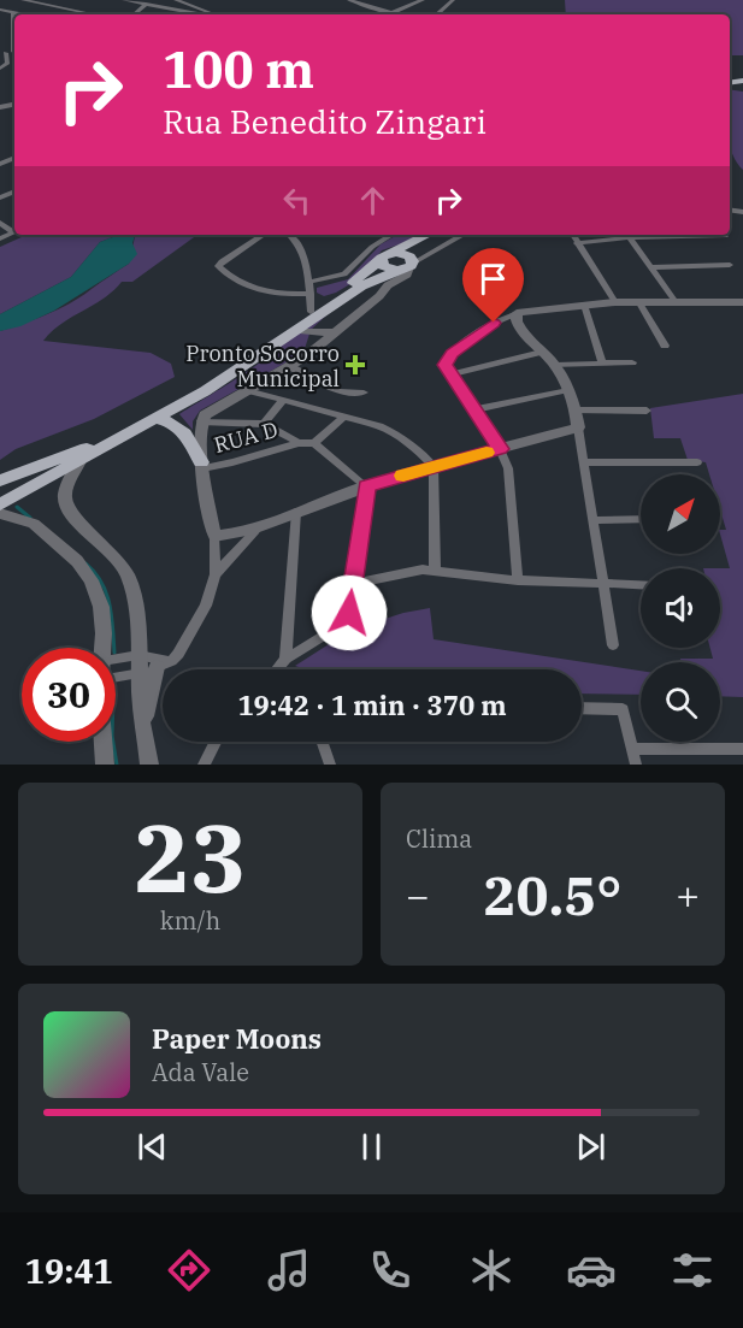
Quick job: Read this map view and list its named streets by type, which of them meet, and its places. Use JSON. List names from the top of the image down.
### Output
{
  "streets": {
    "street": ["RUA D"]
  },
  "places": {
    "health": ["Pronto Socorro Municipal"]
  },
  "north": "top right",
  "page": {
    "turn": ["100 m", "Rua Benedito Zingari"],
    "limit": "30",
    "trip": "19:42 · 1 min · 370 m",
    "tile": [
      ["23", "km/h"],
      "Clima"
    ],
    "heat": ["−", "20.5°", "+"],
    "song": ["Paper Moons", "Ada Vale"],
    "tabs": "19:41"
  }
}
